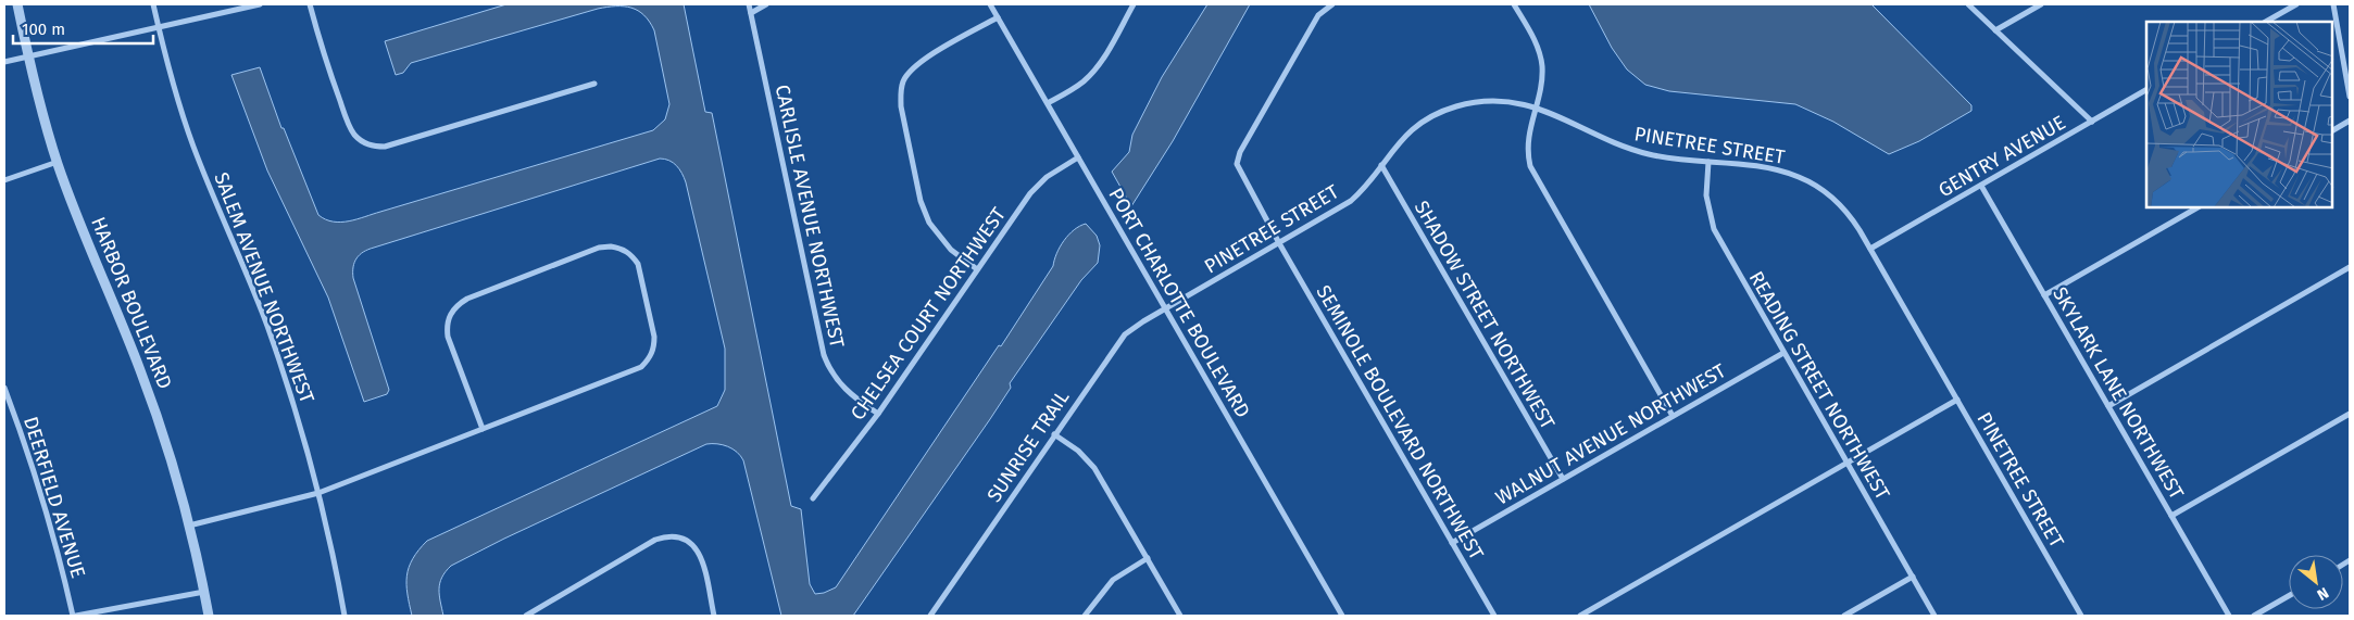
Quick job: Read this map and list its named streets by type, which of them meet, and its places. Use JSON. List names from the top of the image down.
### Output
{
  "streets": {
    "street": [
      "PINETREE STREET",
      "GENTRY AVENUE",
      "CARLISLE AVENUE NORTHWEST",
      "SALEM AVENUE NORTHWEST",
      "HARBOR BOULEVARD",
      "PORT CHARLOTTE BOULEVARD",
      "CHELSEA COURT NORTHWEST",
      "SHADOW STREET NORTHWEST",
      "READING STREET NORTHWEST",
      "SKYLARK LANE NORTHWEST",
      "SEMINOLE BOULEVARD NORTHWEST",
      "WALNUT AVENUE NORTHWEST",
      "SUNRISE TRAIL",
      "DEERFIELD AVENUE"
    ]
  },
  "crossings": [
    ["PINETREE STREET", "GENTRY AVENUE"],
    ["PINETREE STREET", "PORT CHARLOTTE BOULEVARD"],
    ["PINETREE STREET", "SHADOW STREET NORTHWEST"],
    ["PINETREE STREET", "READING STREET NORTHWEST"],
    ["PINETREE STREET", "SEMINOLE BOULEVARD NORTHWEST"],
    ["PINETREE STREET", "SUNRISE TRAIL"],
    ["GENTRY AVENUE", "SKYLARK LANE NORTHWEST"],
    ["CARLISLE AVENUE NORTHWEST", "CHELSEA COURT NORTHWEST"],
    ["PORT CHARLOTTE BOULEVARD", "CHELSEA COURT NORTHWEST"],
    ["PORT CHARLOTTE BOULEVARD", "SUNRISE TRAIL"],
    ["SHADOW STREET NORTHWEST", "WALNUT AVENUE NORTHWEST"],
    ["READING STREET NORTHWEST", "WALNUT AVENUE NORTHWEST"],
    ["SEMINOLE BOULEVARD NORTHWEST", "WALNUT AVENUE NORTHWEST"]
  ],
  "scale_bar": "100 m",
  "north": "bottom right"
}
